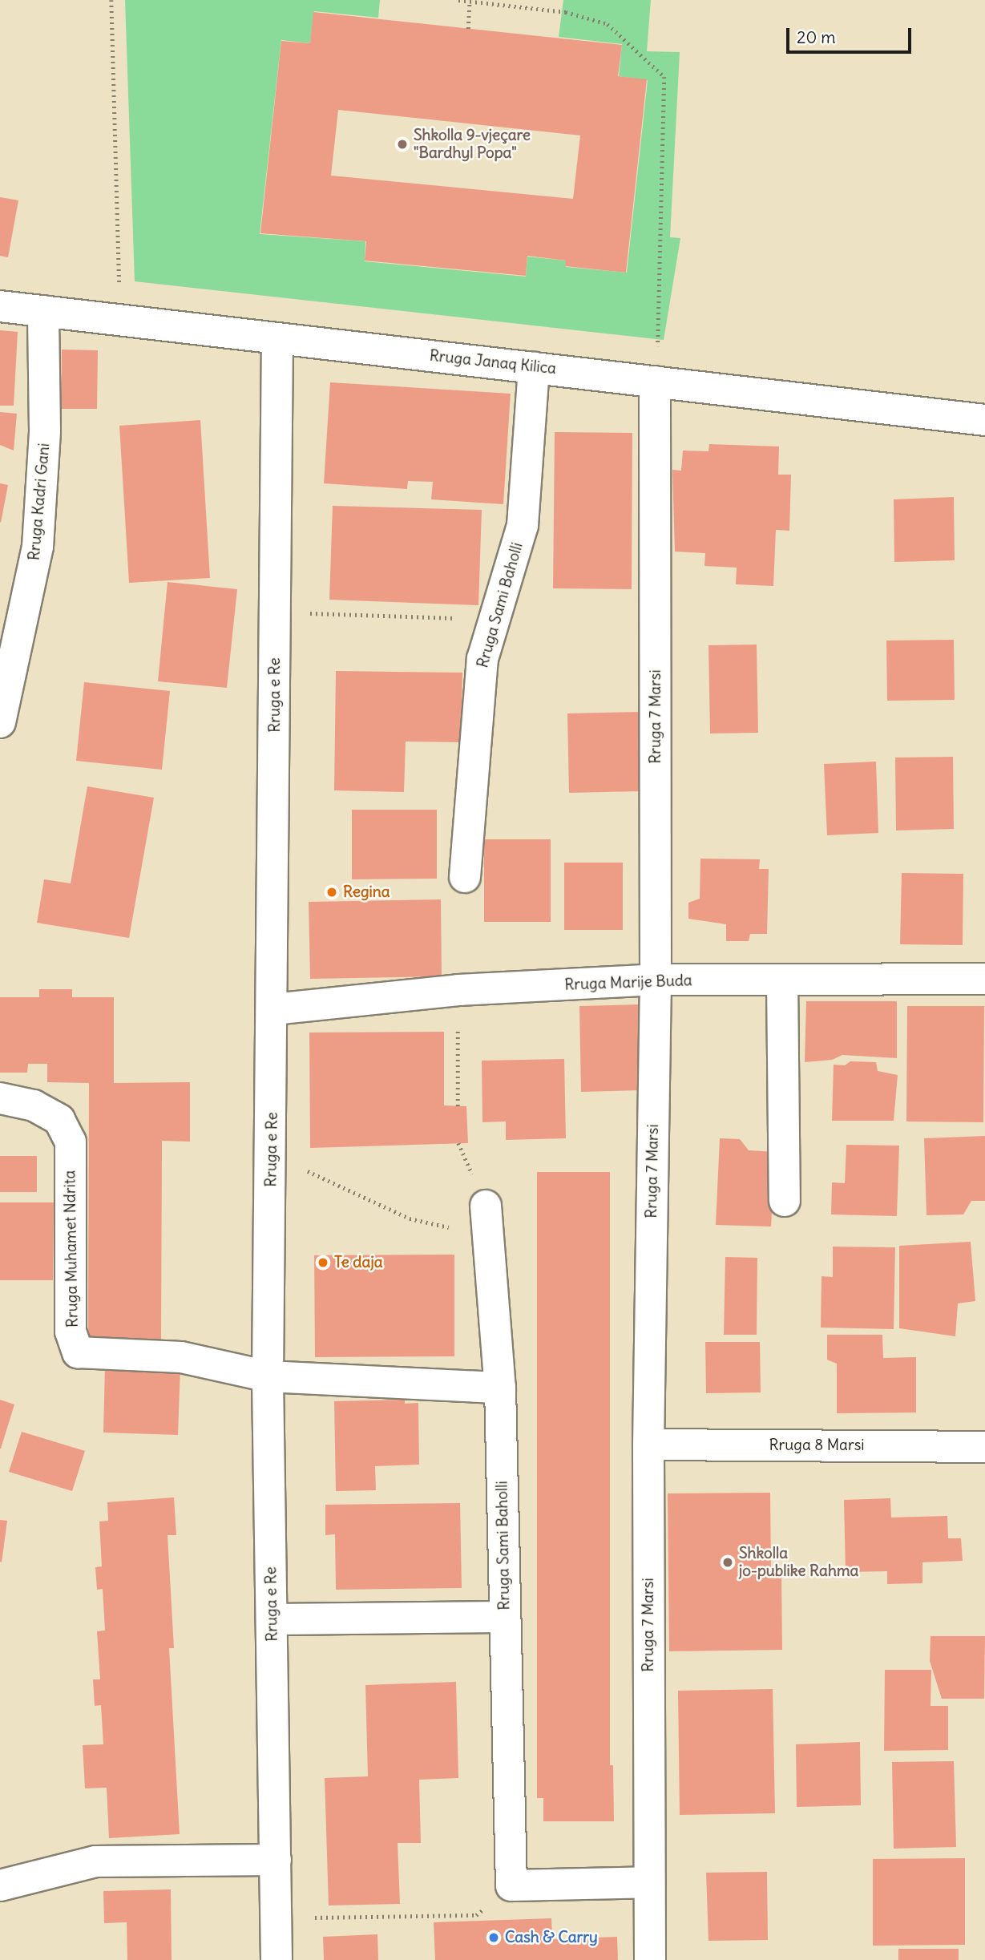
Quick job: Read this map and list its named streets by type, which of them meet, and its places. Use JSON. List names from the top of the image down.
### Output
{
  "streets": {
    "street": [
      "Rruga Janaq Kilica",
      "Rruga Kadri Gani",
      "Rruga Sami Baholli",
      "Rruga e Re",
      "Rruga 7 Marsi",
      "Rruga Marije Buda",
      "Rruga Muhamet Ndrita",
      "Rruga 8 Marsi"
    ]
  },
  "crossings": [
    ["Rruga Janaq Kilica", "Rruga Kadri Gani"],
    ["Rruga Janaq Kilica", "Rruga Sami Baholli"],
    ["Rruga Janaq Kilica", "Rruga e Re"],
    ["Rruga Janaq Kilica", "Rruga 7 Marsi"],
    ["Rruga e Re", "Rruga Marije Buda"],
    ["Rruga e Re", "Rruga Muhamet Ndrita"],
    ["Rruga 7 Marsi", "Rruga Marije Buda"],
    ["Rruga 7 Marsi", "Rruga 8 Marsi"]
  ],
  "places": [
    "Shkolla 9-vjeçare \"Bardhyl Popa\"",
    "Regina",
    "Te daja",
    "Shkolla jo-publike Rahma",
    "Cash & Carry"
  ],
  "scale_bar": "20 m"
}
